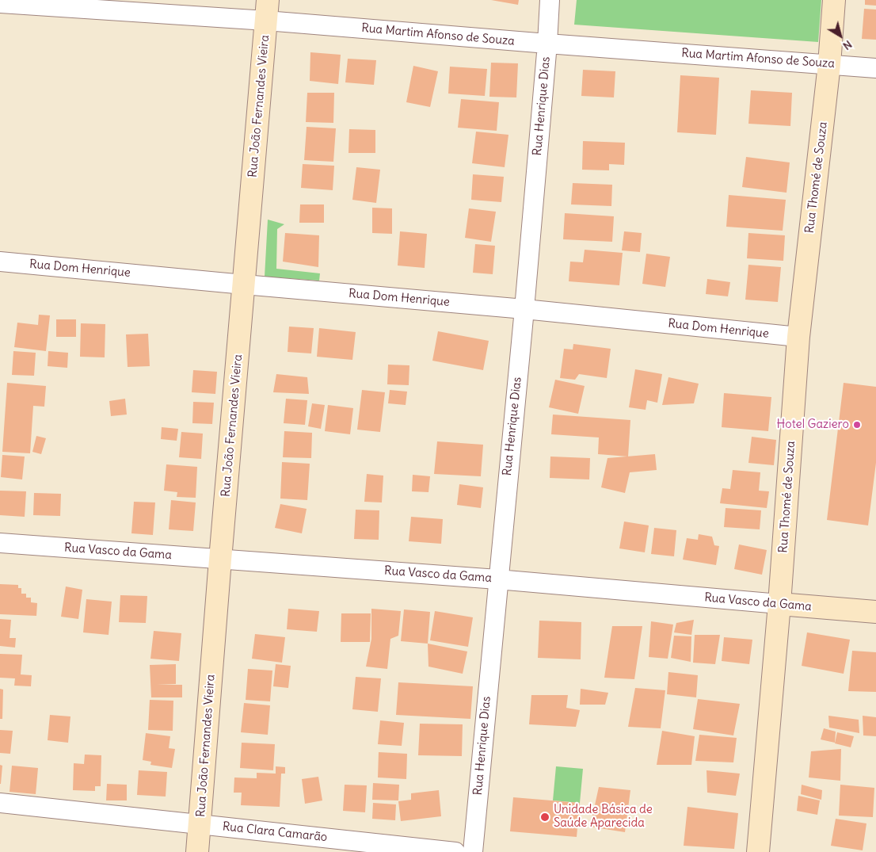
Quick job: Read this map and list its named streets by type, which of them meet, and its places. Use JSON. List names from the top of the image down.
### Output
{
  "streets": {
    "street": [
      "Rua Martim Afonso de Souza",
      "Rua João Fernandes Vieira",
      "Rua Henrique Dias",
      "Rua Thomé de Souza",
      "Rua Dom Henrique",
      "Rua Vasco da Gama",
      "Rua Clara Camarão"
    ]
  },
  "crossings": [
    ["Rua Martim Afonso de Souza", "Rua João Fernandes Vieira"],
    ["Rua Martim Afonso de Souza", "Rua Henrique Dias"],
    ["Rua Martim Afonso de Souza", "Rua Thomé de Souza"],
    ["Rua João Fernandes Vieira", "Rua Dom Henrique"],
    ["Rua João Fernandes Vieira", "Rua Vasco da Gama"],
    ["Rua João Fernandes Vieira", "Rua Clara Camarão"],
    ["Rua Henrique Dias", "Rua Dom Henrique"],
    ["Rua Henrique Dias", "Rua Vasco da Gama"],
    ["Rua Thomé de Souza", "Rua Dom Henrique"],
    ["Rua Thomé de Souza", "Rua Vasco da Gama"]
  ],
  "places": ["Hotel Gaziero", "Unidade Básica de Saúde Aparecida"],
  "north": "bottom right"
}
